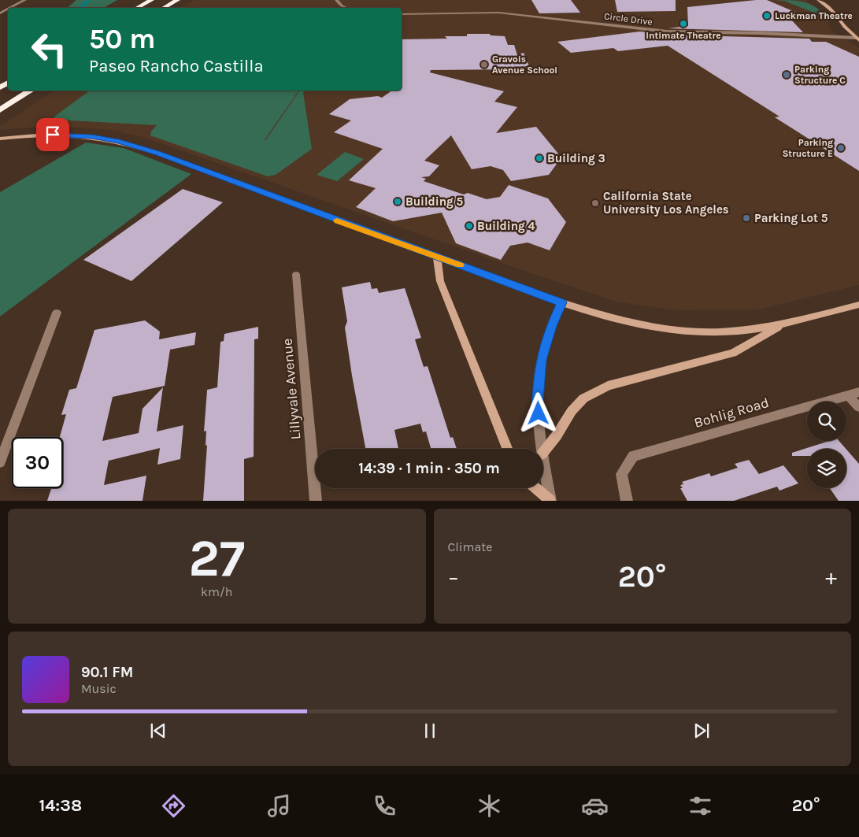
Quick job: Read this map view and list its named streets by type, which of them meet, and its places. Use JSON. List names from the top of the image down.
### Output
{
  "streets": {
    "street": ["Circle Drive", "Lillyvale Avenue", "Bohlig Road"]
  },
  "places": [
    "Luckman Theatre",
    "Intimate Theatre",
    "Gravois Avenue School",
    "Parking Structure C",
    "Parking Structure E",
    "Building 3",
    "Building 5",
    "California State University Los Angeles",
    "Parking Lot 5",
    "Building 4"
  ],
  "page": {
    "turn": ["50 m", "Paseo Rancho Castilla"],
    "limit": "30",
    "trip": "14:39 · 1 min · 350 m",
    "tile": [
      ["27", "km/h"],
      "Climate"
    ],
    "heat": ["−", "20°", "+"],
    "song": ["90.1 FM", "Music"],
    "tabs": ["14:38", "20°"]
  }
}
